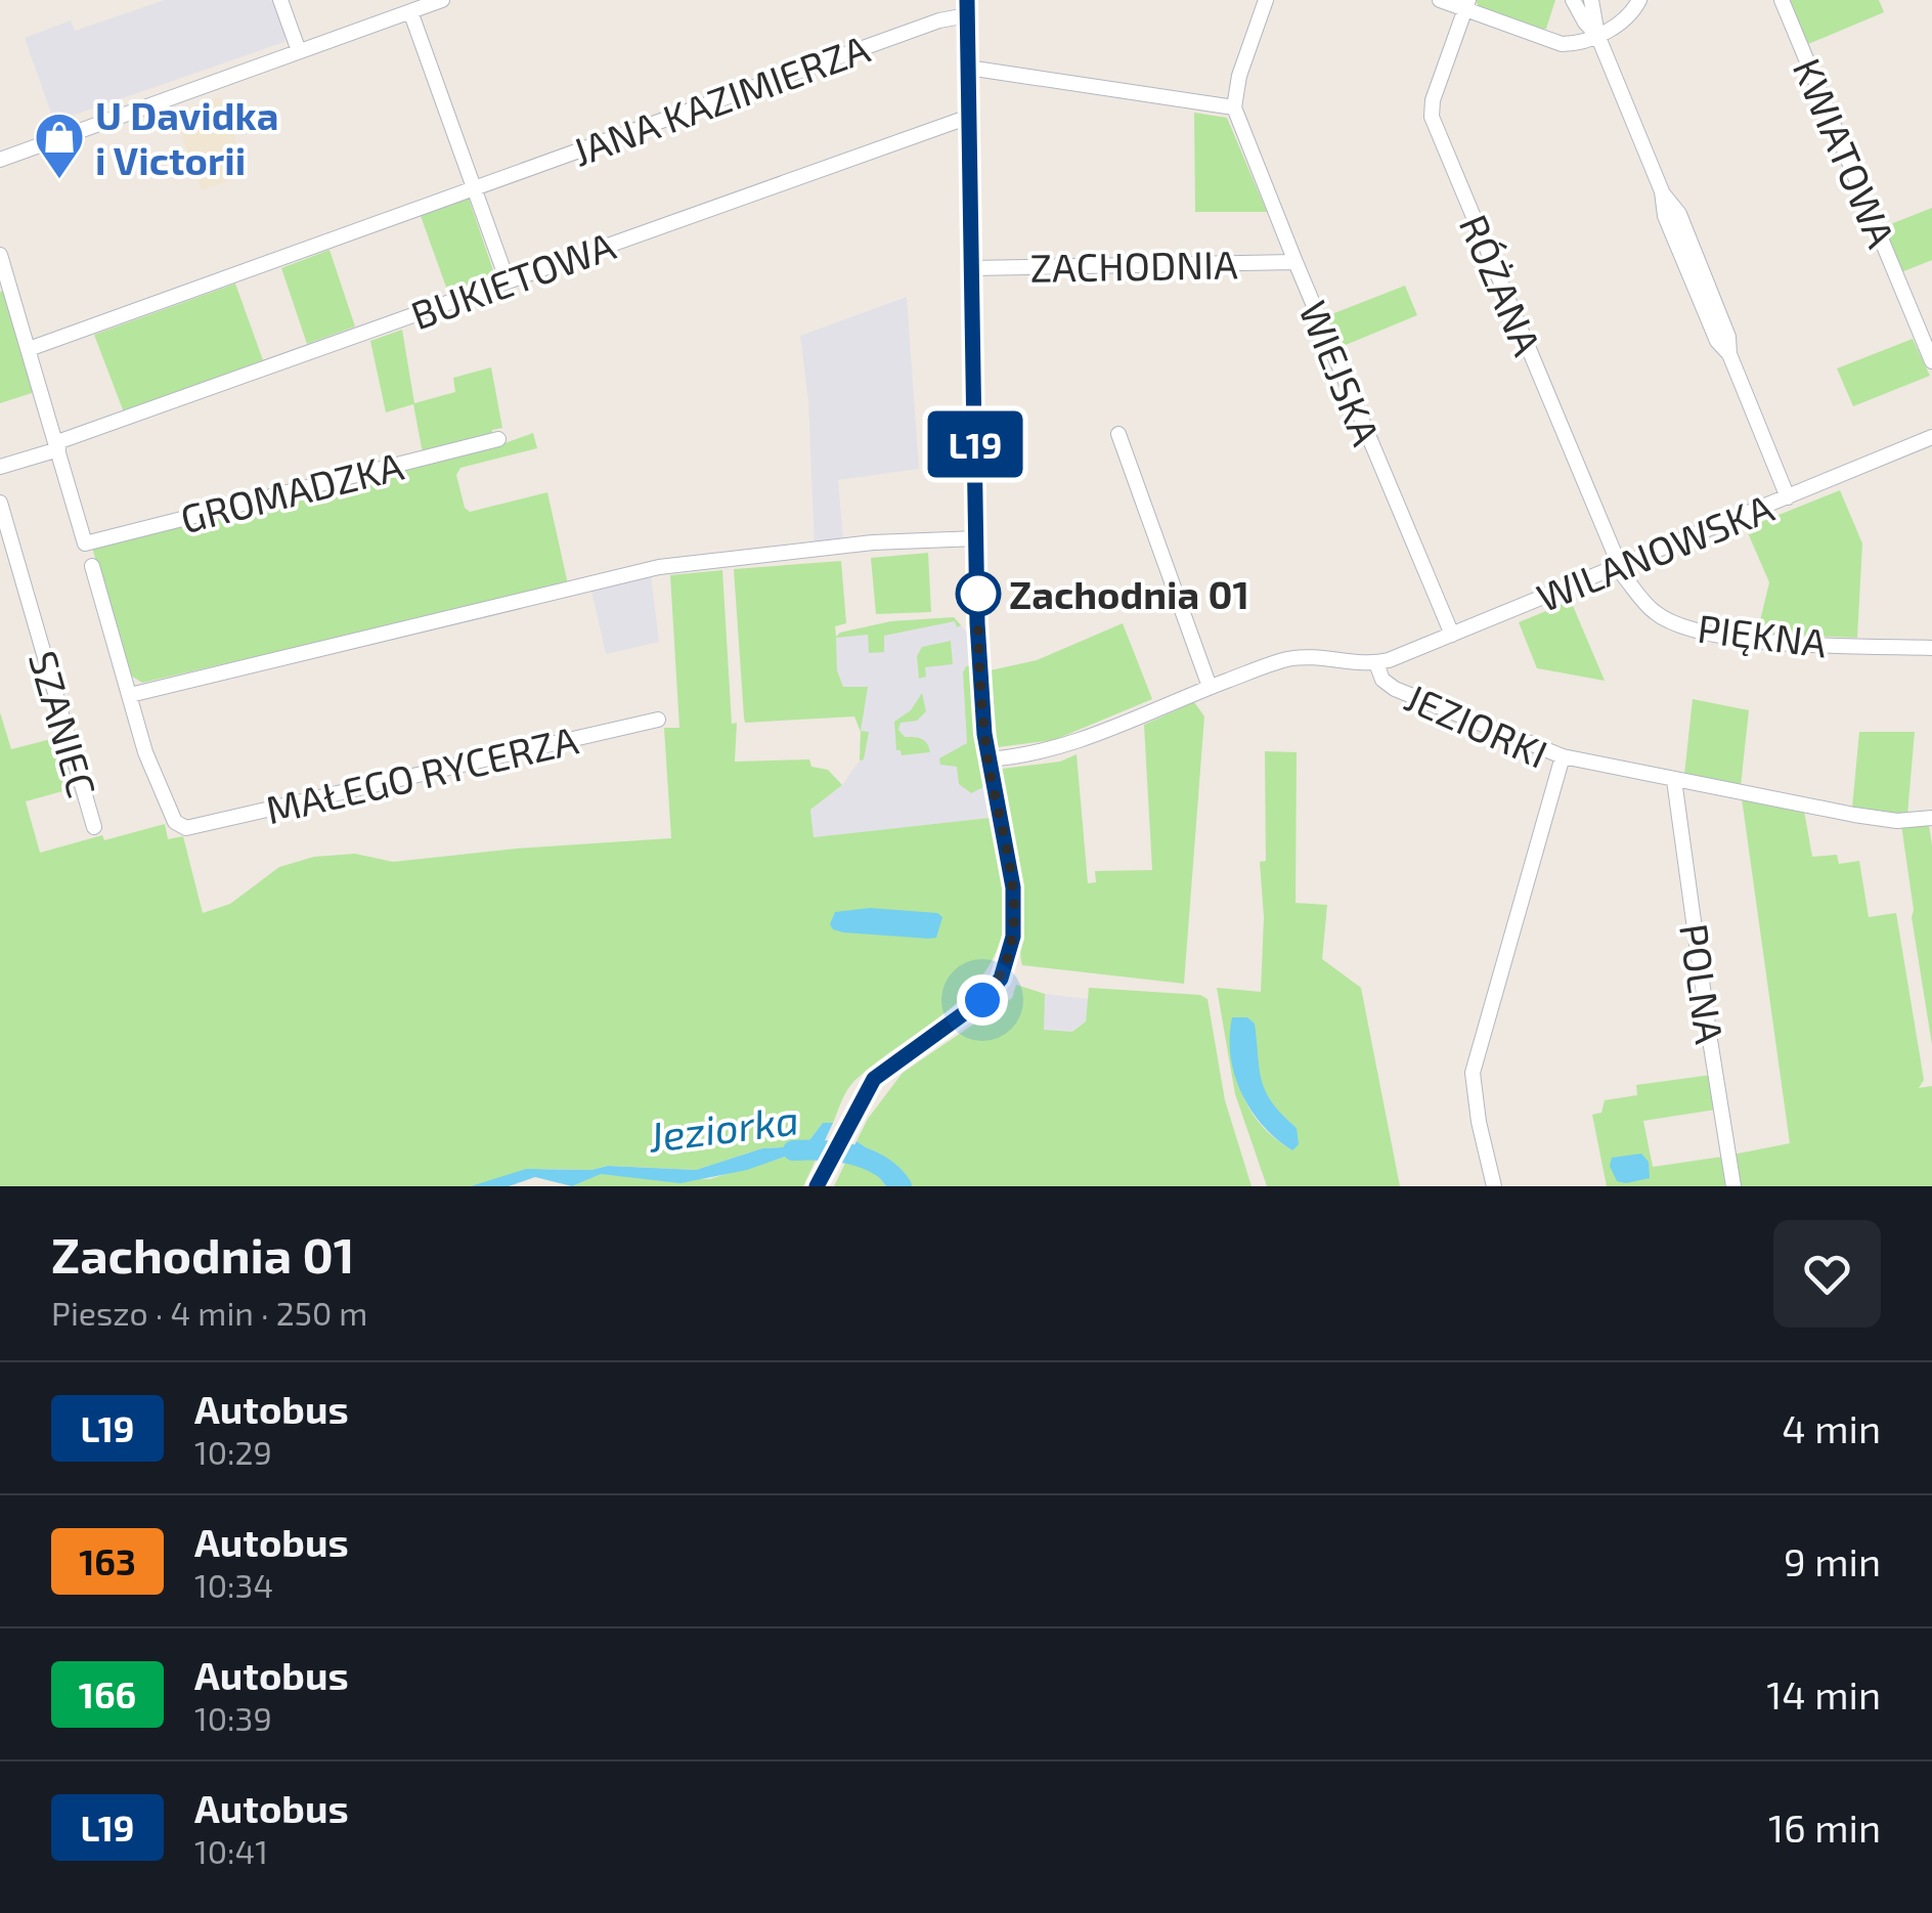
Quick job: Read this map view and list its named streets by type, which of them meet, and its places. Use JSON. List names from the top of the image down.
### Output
{
  "streets": {
    "street": [
      "JANA KAZIMIERZA",
      "KWIATOWA",
      "ZACHODNIA",
      "BUKIETOWA",
      "RÓŻANA",
      "WIEJSKA",
      "GROMADZKA",
      "WILANOWSKA",
      "PIĘKNA",
      "SZANIEC",
      "JEZIORKI",
      "MAŁEGO RYCERZA",
      "POLNA"
    ]
  },
  "crossings": [
    ["ZACHODNIA", "WIEJSKA"],
    ["BUKIETOWA", "GROMADZKA"],
    ["RÓŻANA", "WILANOWSKA"],
    ["RÓŻANA", "PIĘKNA"],
    ["WIEJSKA", "WILANOWSKA"],
    ["WILANOWSKA", "PIĘKNA"],
    ["WILANOWSKA", "JEZIORKI"]
  ],
  "water": ["Jeziorka"],
  "places": {
    "shop": ["U Davidka i Victorii"],
    "other": ["Zachodnia 01"]
  },
  "lines": ["bus line L19"],
  "page": {
    "on_map": "L19",
    "heading": ["Zachodnia 01", "Pieszo · 4 min · 250 m"],
    "list": [
      {
        "mark": "L19",
        "name": "Autobus",
        "note": "10:29",
        "value": "4 min"
      },
      {
        "mark": "163",
        "name": "Autobus",
        "note": "10:34",
        "value": "9 min"
      },
      {
        "mark": "166",
        "name": "Autobus",
        "note": "10:39",
        "value": "14 min"
      },
      {
        "mark": "L19",
        "name": "Autobus",
        "note": "10:41",
        "value": "16 min"
      }
    ]
  }
}
